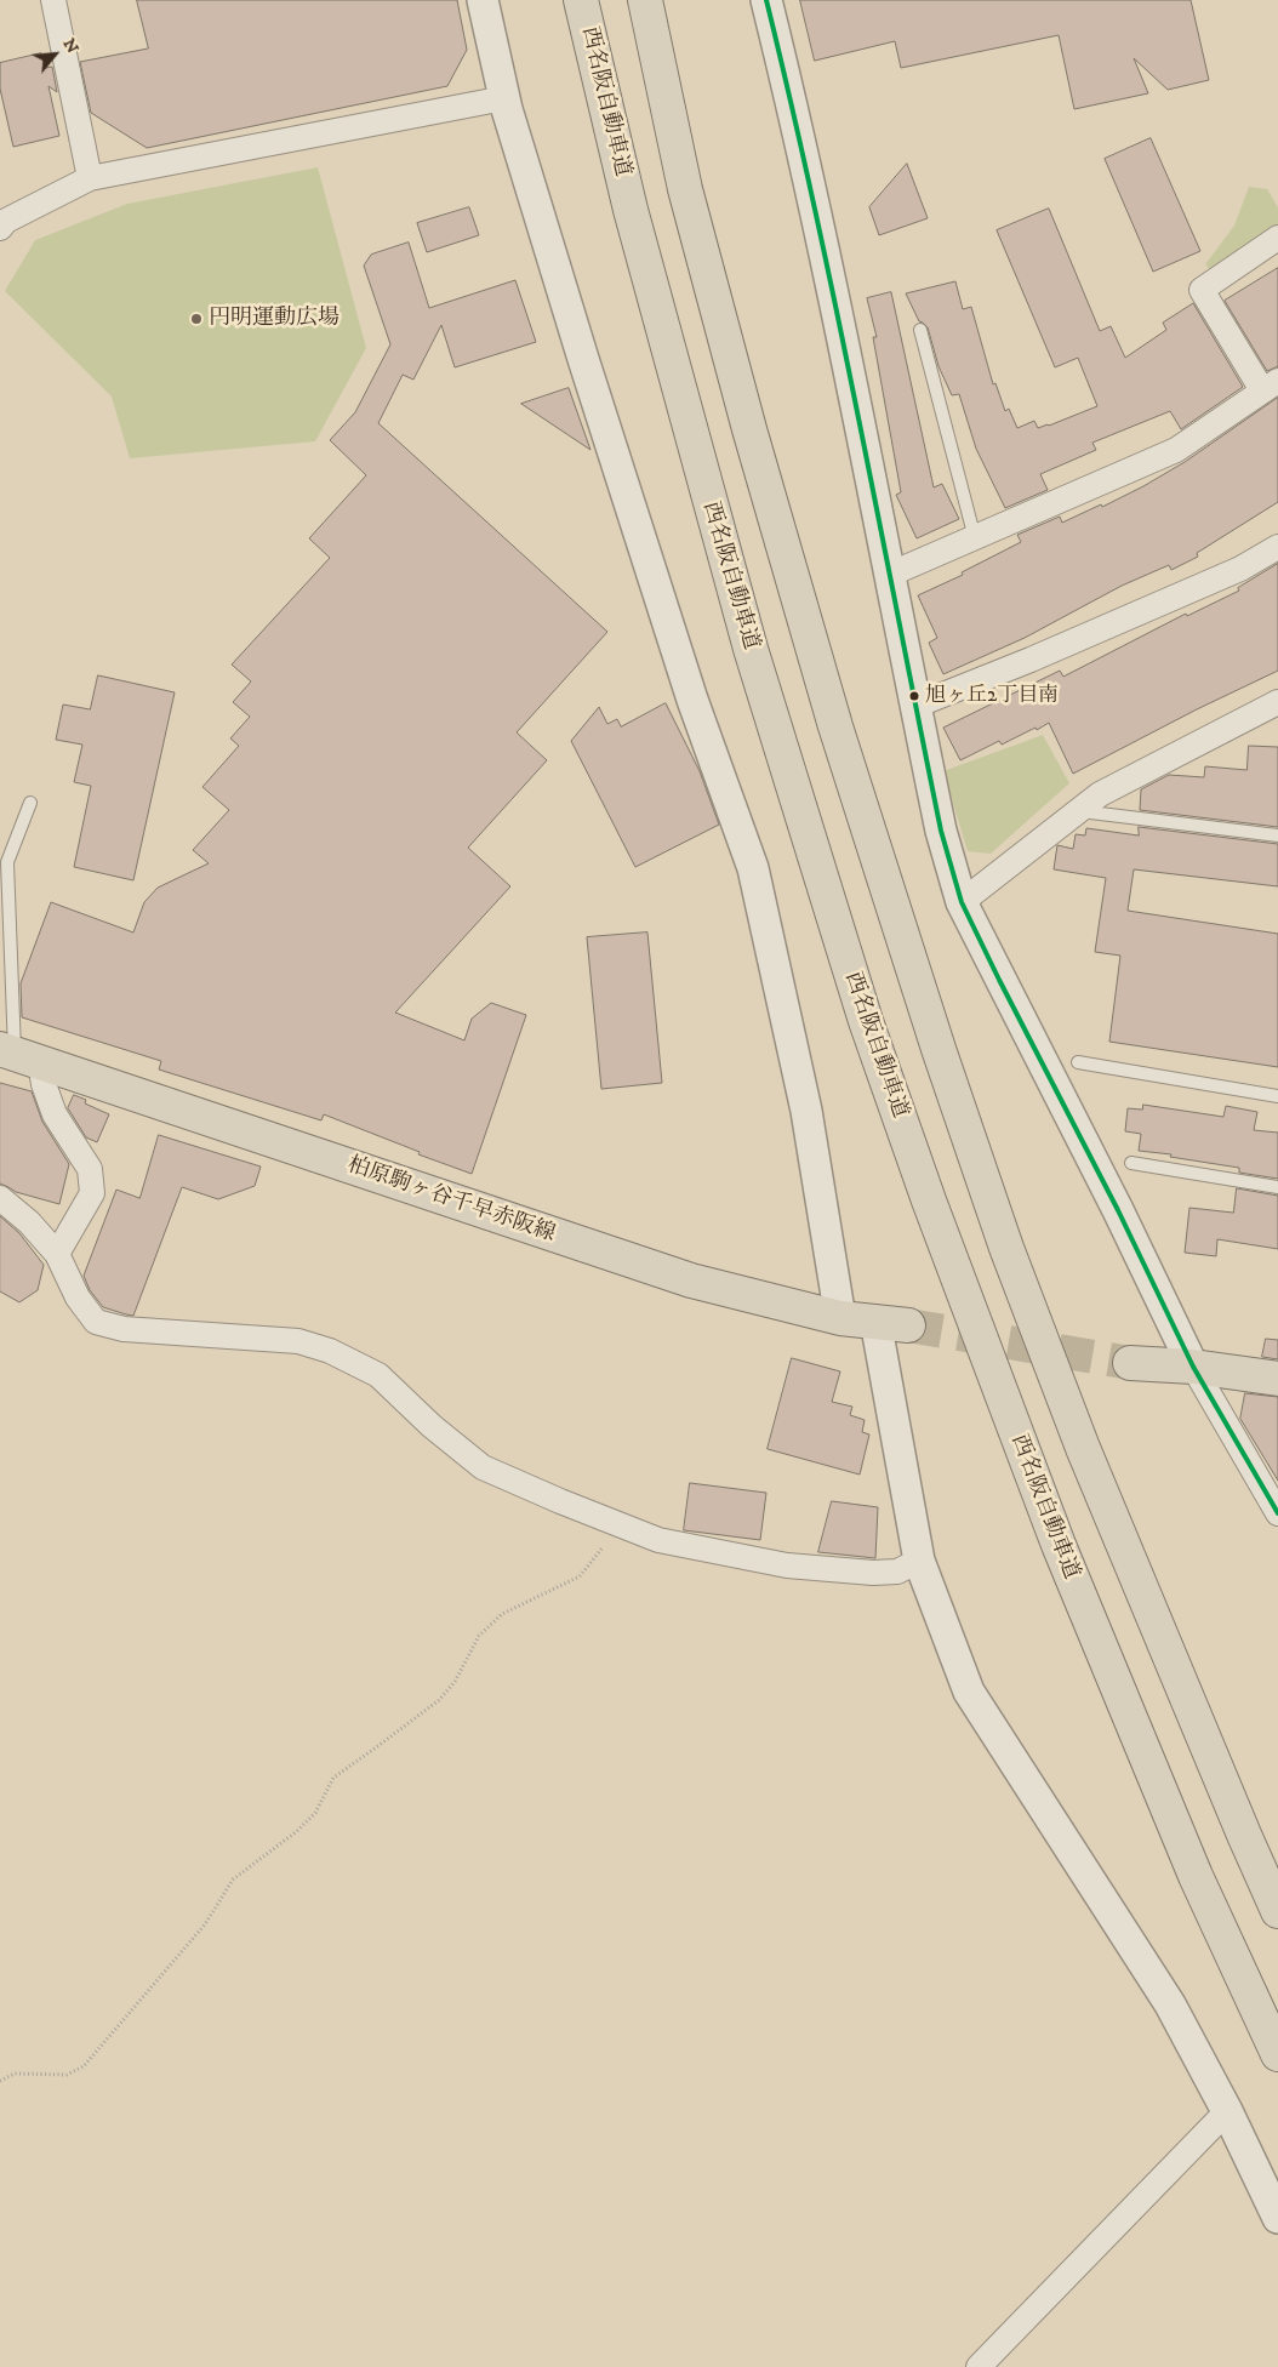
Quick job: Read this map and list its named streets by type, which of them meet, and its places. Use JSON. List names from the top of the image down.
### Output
{
  "streets": {
    "main road": ["西名阪自動車道", "柏原駒ヶ谷千早赤阪線"]
  },
  "places": ["円明運動広場", "旭ヶ丘2丁目南"],
  "north": "top right"
}
